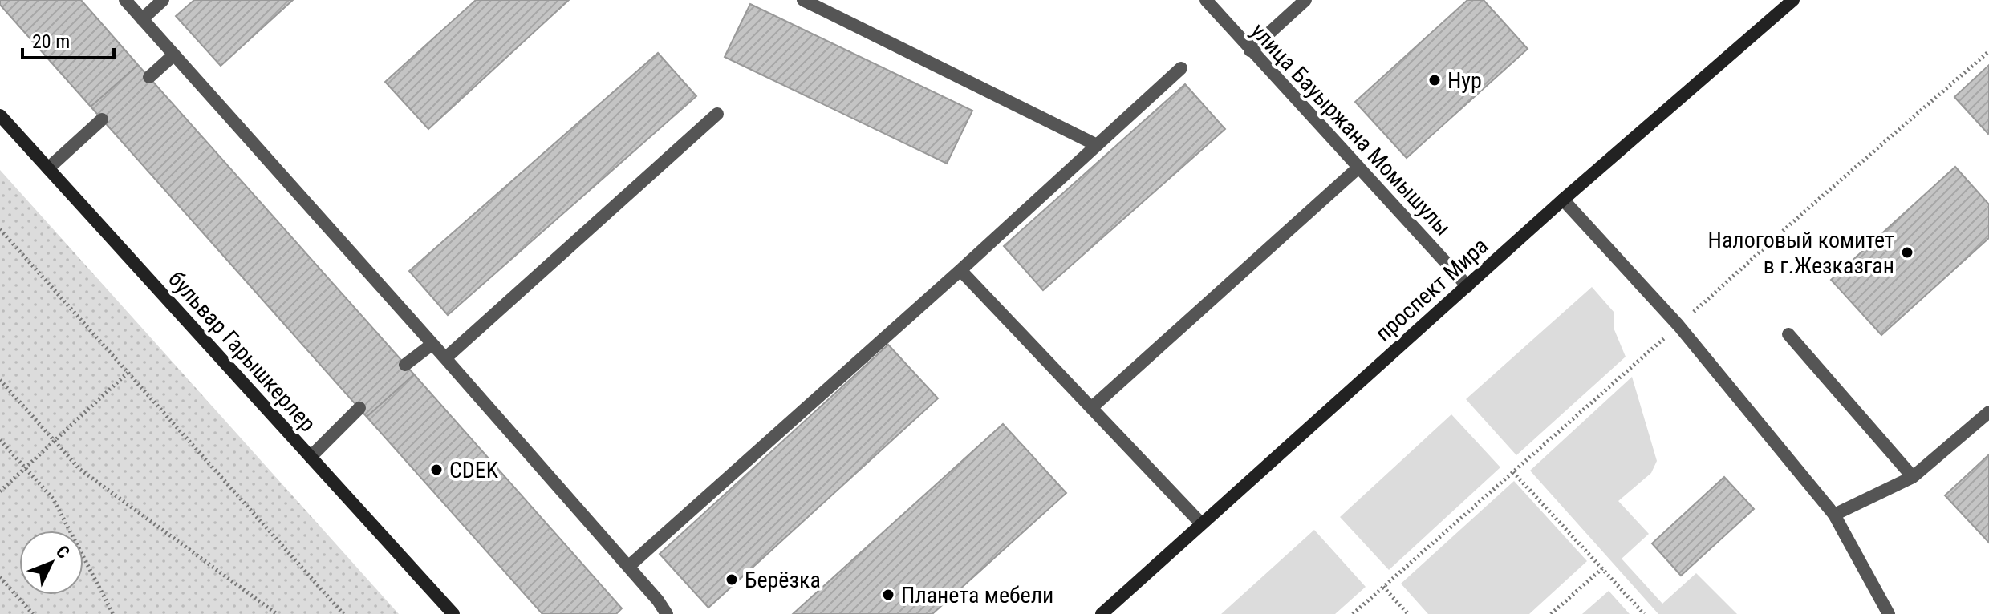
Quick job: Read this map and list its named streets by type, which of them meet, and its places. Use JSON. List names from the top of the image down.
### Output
{
  "streets": {
    "main road": ["проспект Мира", "бульвар Гарышкерлер"],
    "street": ["улица Бауыржана Момышулы"]
  },
  "crossings": [
    ["улица Бауыржана Момышулы", "проспект Мира"]
  ],
  "places": [
    "Нур",
    "Налоговый комитет в г.Жезказган",
    "CDEK",
    "Берёзка",
    "Планета мебели"
  ],
  "scale_bar": "20 m",
  "north": "top right"
}
